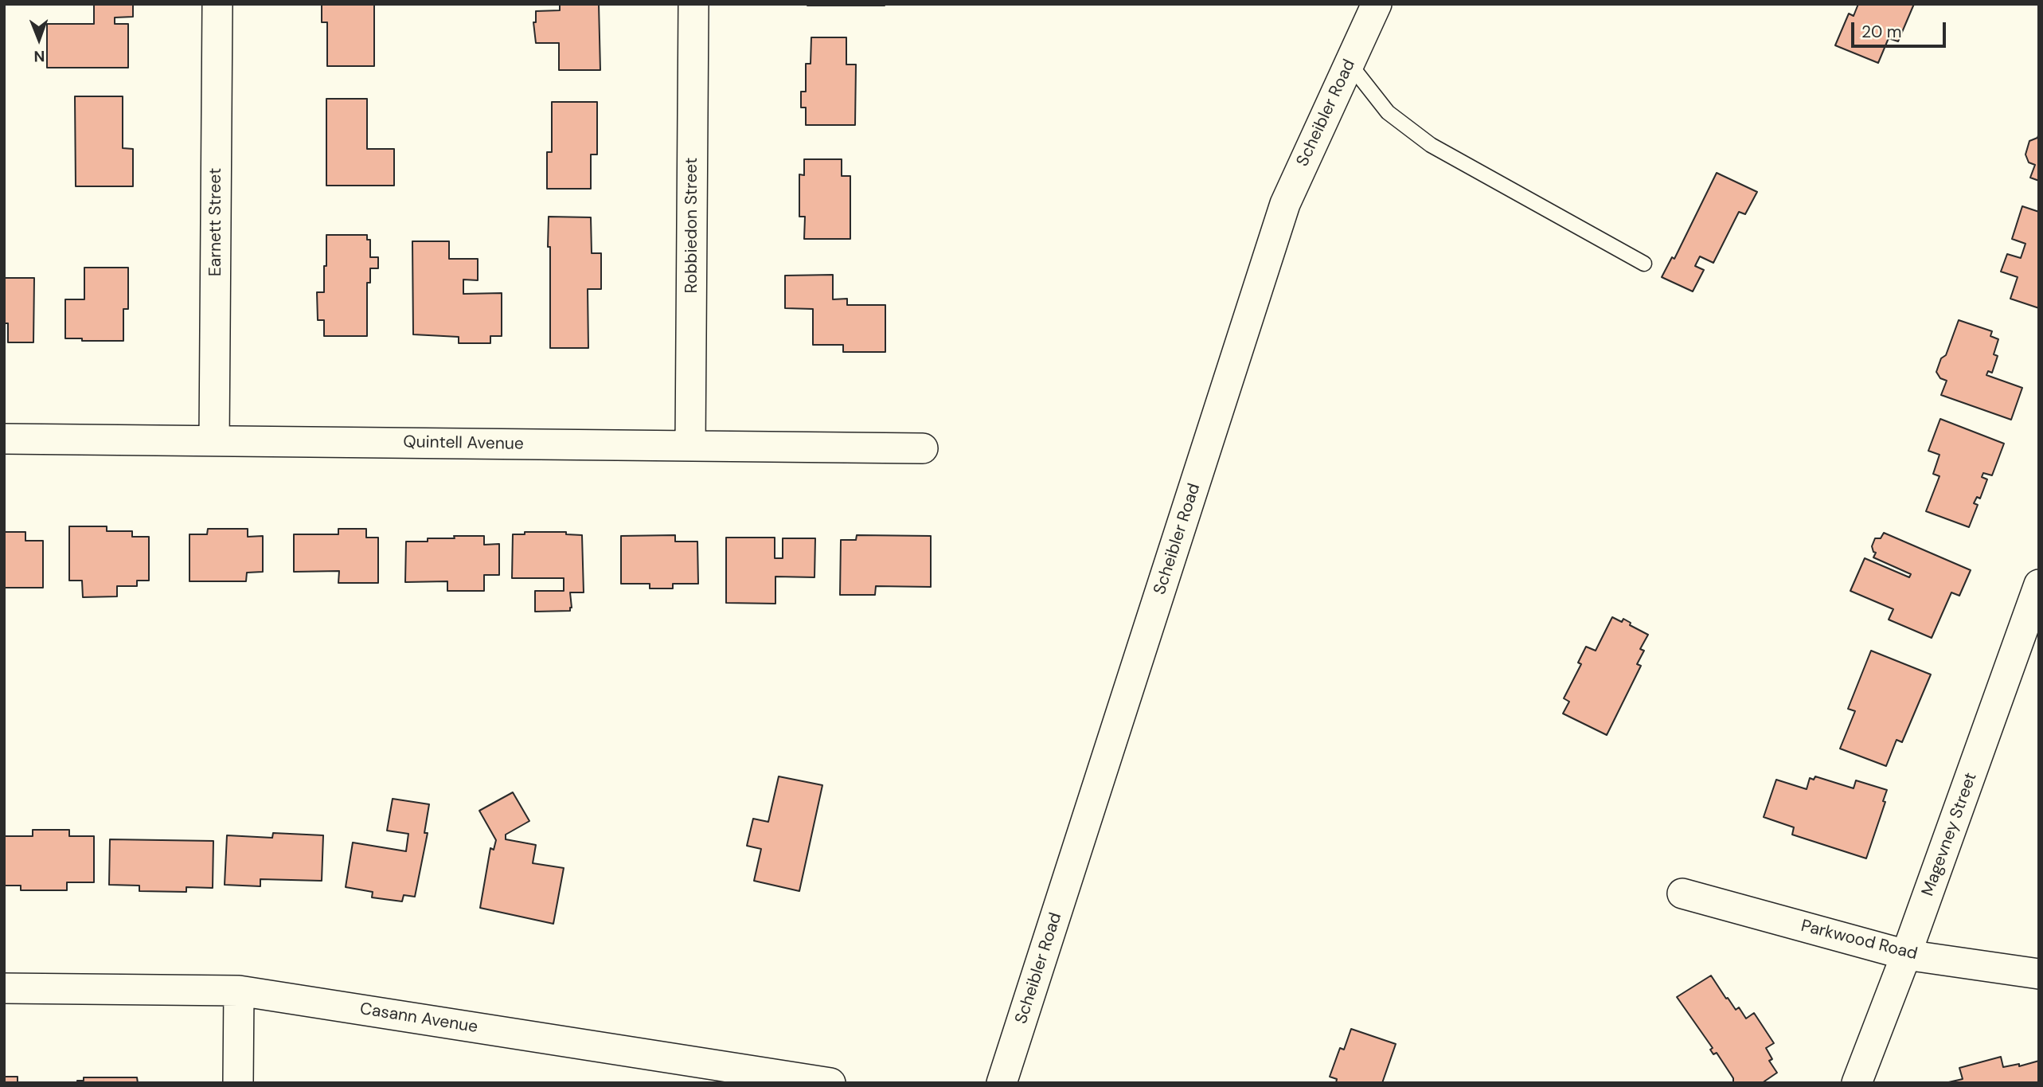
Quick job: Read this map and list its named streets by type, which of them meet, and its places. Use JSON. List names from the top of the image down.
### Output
{
  "streets": {
    "street": [
      "Scheibler Road",
      "Earnett Street",
      "Robbiedon Street",
      "Quintell Avenue",
      "Magevney Street",
      "Parkwood Road",
      "Casann Avenue"
    ]
  },
  "crossings": [
    ["Earnett Street", "Quintell Avenue"],
    ["Robbiedon Street", "Quintell Avenue"],
    ["Magevney Street", "Parkwood Road"]
  ],
  "scale_bar": "20 m",
  "north": "bottom"
}
